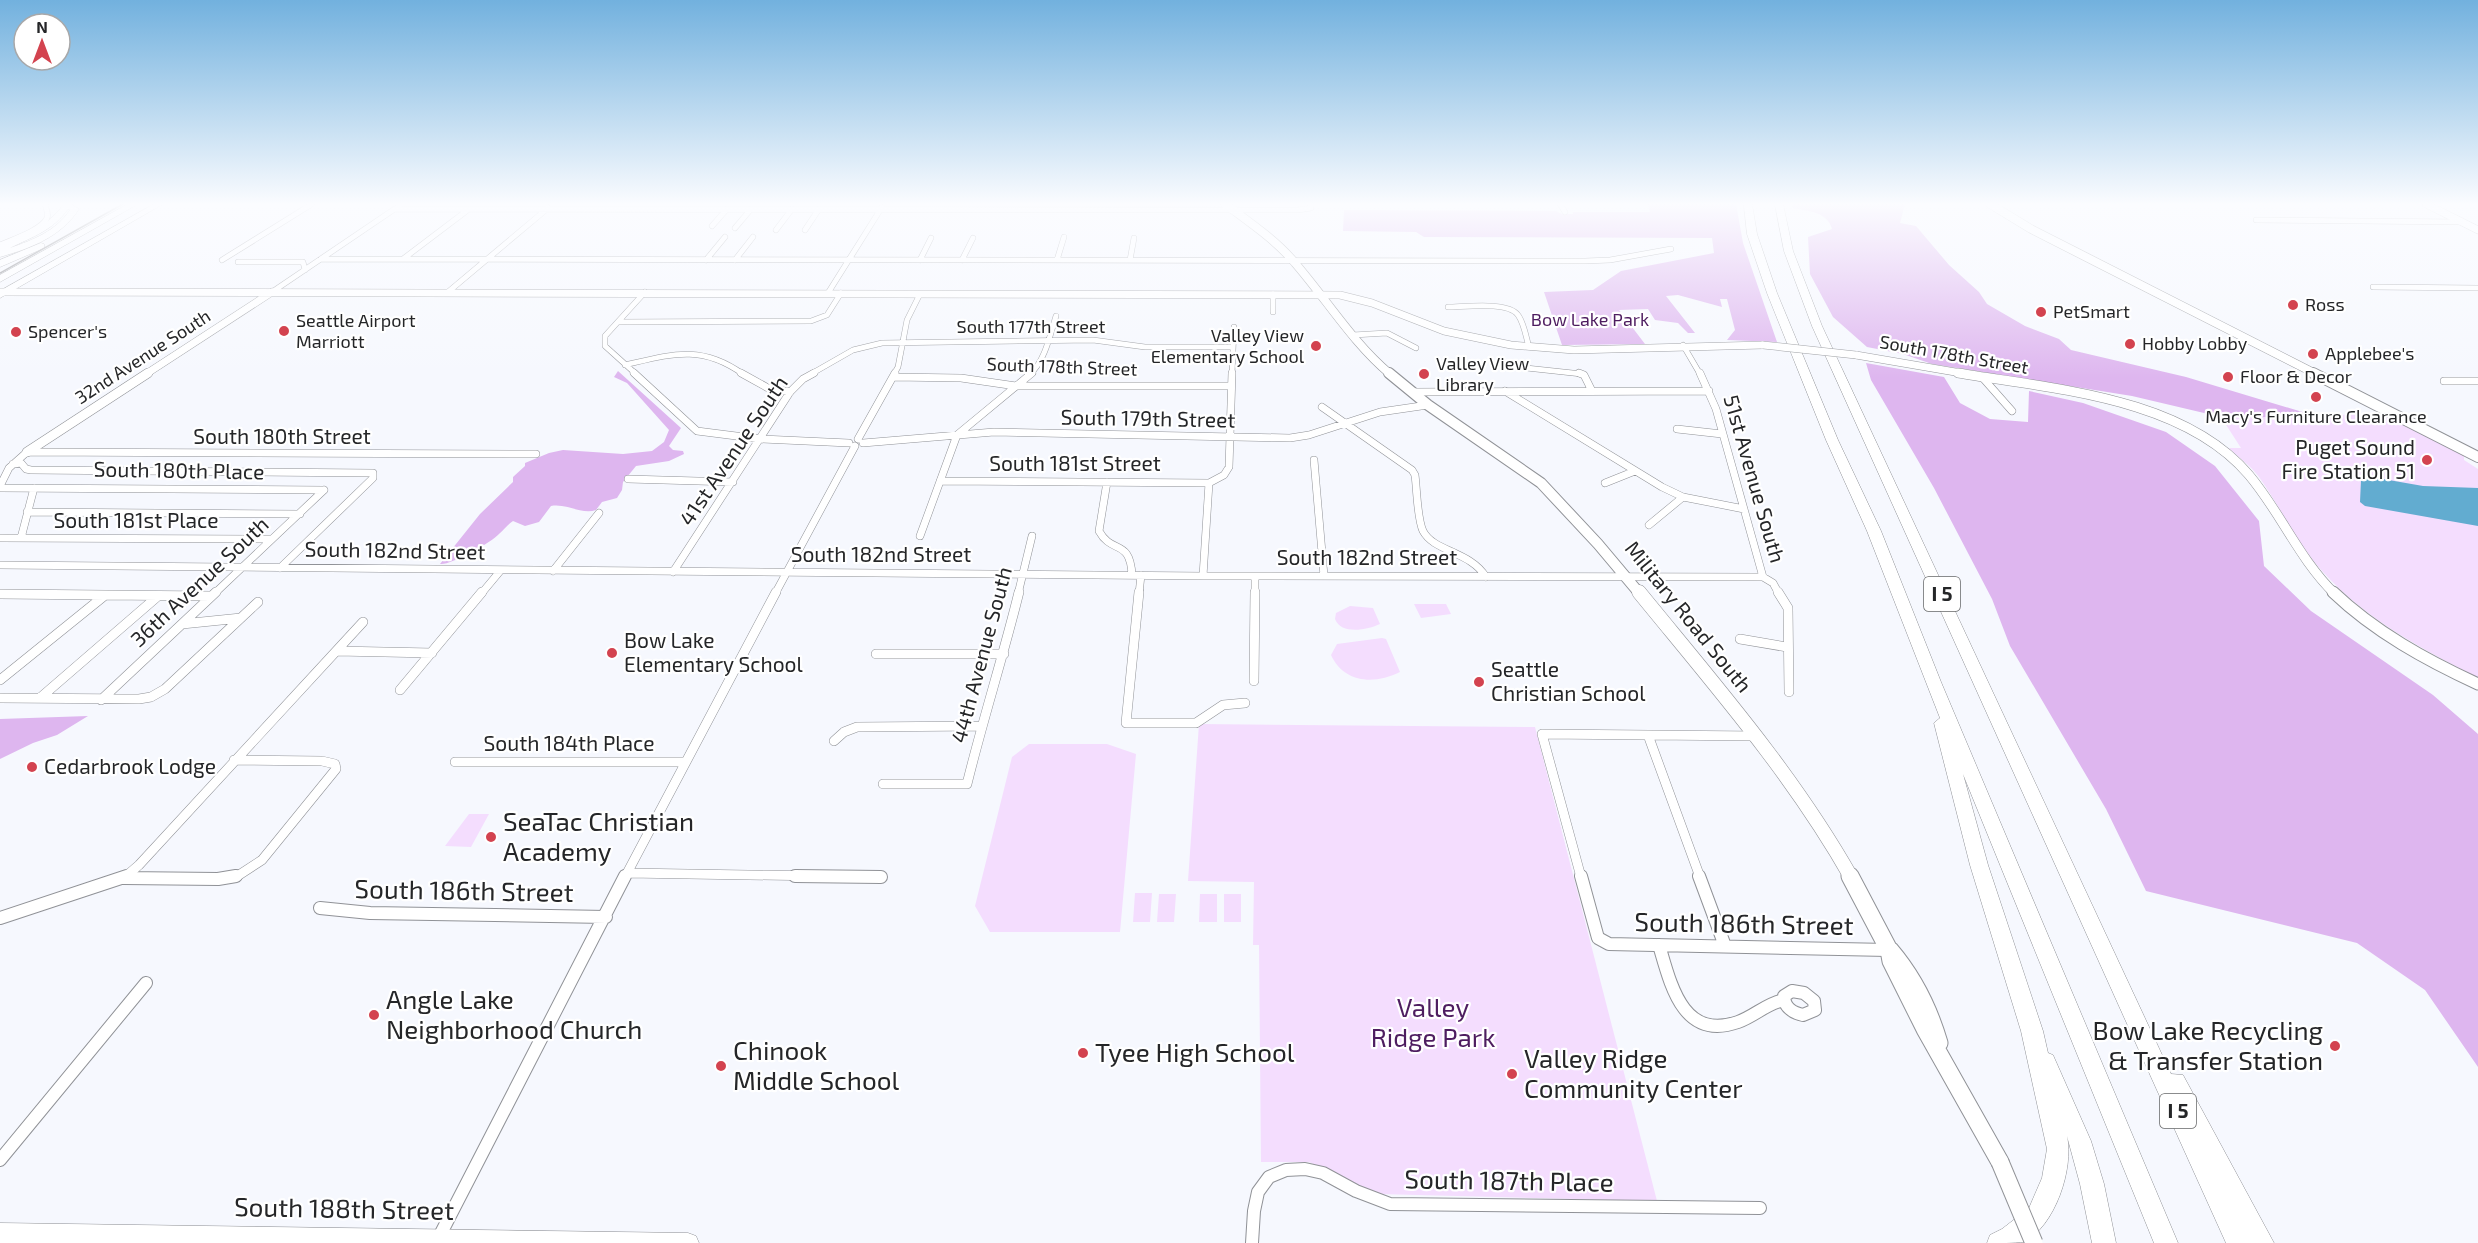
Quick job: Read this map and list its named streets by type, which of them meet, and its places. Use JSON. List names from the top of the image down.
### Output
{
  "streets": {
    "highway": ["I 5"],
    "main road": ["Military Road South", "South 188th Street"],
    "street": [
      "South 177th Street",
      "South 178th Street",
      "32nd Avenue South",
      "South 179th Street",
      "South 180th Street",
      "41st Avenue South",
      "South 181st Street",
      "South 180th Place",
      "51st Avenue South",
      "South 181st Place",
      "South 182nd Street",
      "36th Avenue South",
      "44th Avenue South",
      "South 184th Place",
      "South 186th Street",
      "South 187th Place"
    ]
  },
  "crossings": [
    ["South 177th Street", "41st Avenue South"],
    ["South 178th Street", "32nd Avenue South"],
    ["South 178th Street", "51st Avenue South"],
    ["South 178th Street", "Military Road South"],
    ["32nd Avenue South", "South 180th Street"],
    ["32nd Avenue South", "South 180th Place"],
    ["South 179th Street", "41st Avenue South"],
    ["South 179th Street", "Military Road South"],
    ["41st Avenue South", "South 182nd Street"],
    ["South 180th Place", "36th Avenue South"],
    ["51st Avenue South", "South 182nd Street"],
    ["South 181st Place", "36th Avenue South"],
    ["South 182nd Street", "36th Avenue South"],
    ["South 182nd Street", "Military Road South"],
    ["South 182nd Street", "44th Avenue South"],
    ["Military Road South", "South 186th Street"]
  ],
  "parks": ["Bow Lake Park", "Valley Ridge Park"],
  "places": [
    "Ross",
    "PetSmart",
    "Seattle Airport Marriott",
    "Spencer's",
    "Hobby Lobby",
    "Valley View Elementary School",
    "Applebee's",
    "Valley View Library",
    "Floor & Decor",
    "Macy's Furniture Clearance",
    "Puget Sound Fire Station 51",
    "Bow Lake Elementary School",
    "Seattle Christian School",
    "Cedarbrook Lodge",
    "SeaTac Christian Academy",
    "Angle Lake Neighborhood Church",
    "Bow Lake Recycling & Transfer Station",
    "Tyee High School",
    "Chinook Middle School",
    "Valley Ridge Community Center"
  ],
  "north": "top"
}
